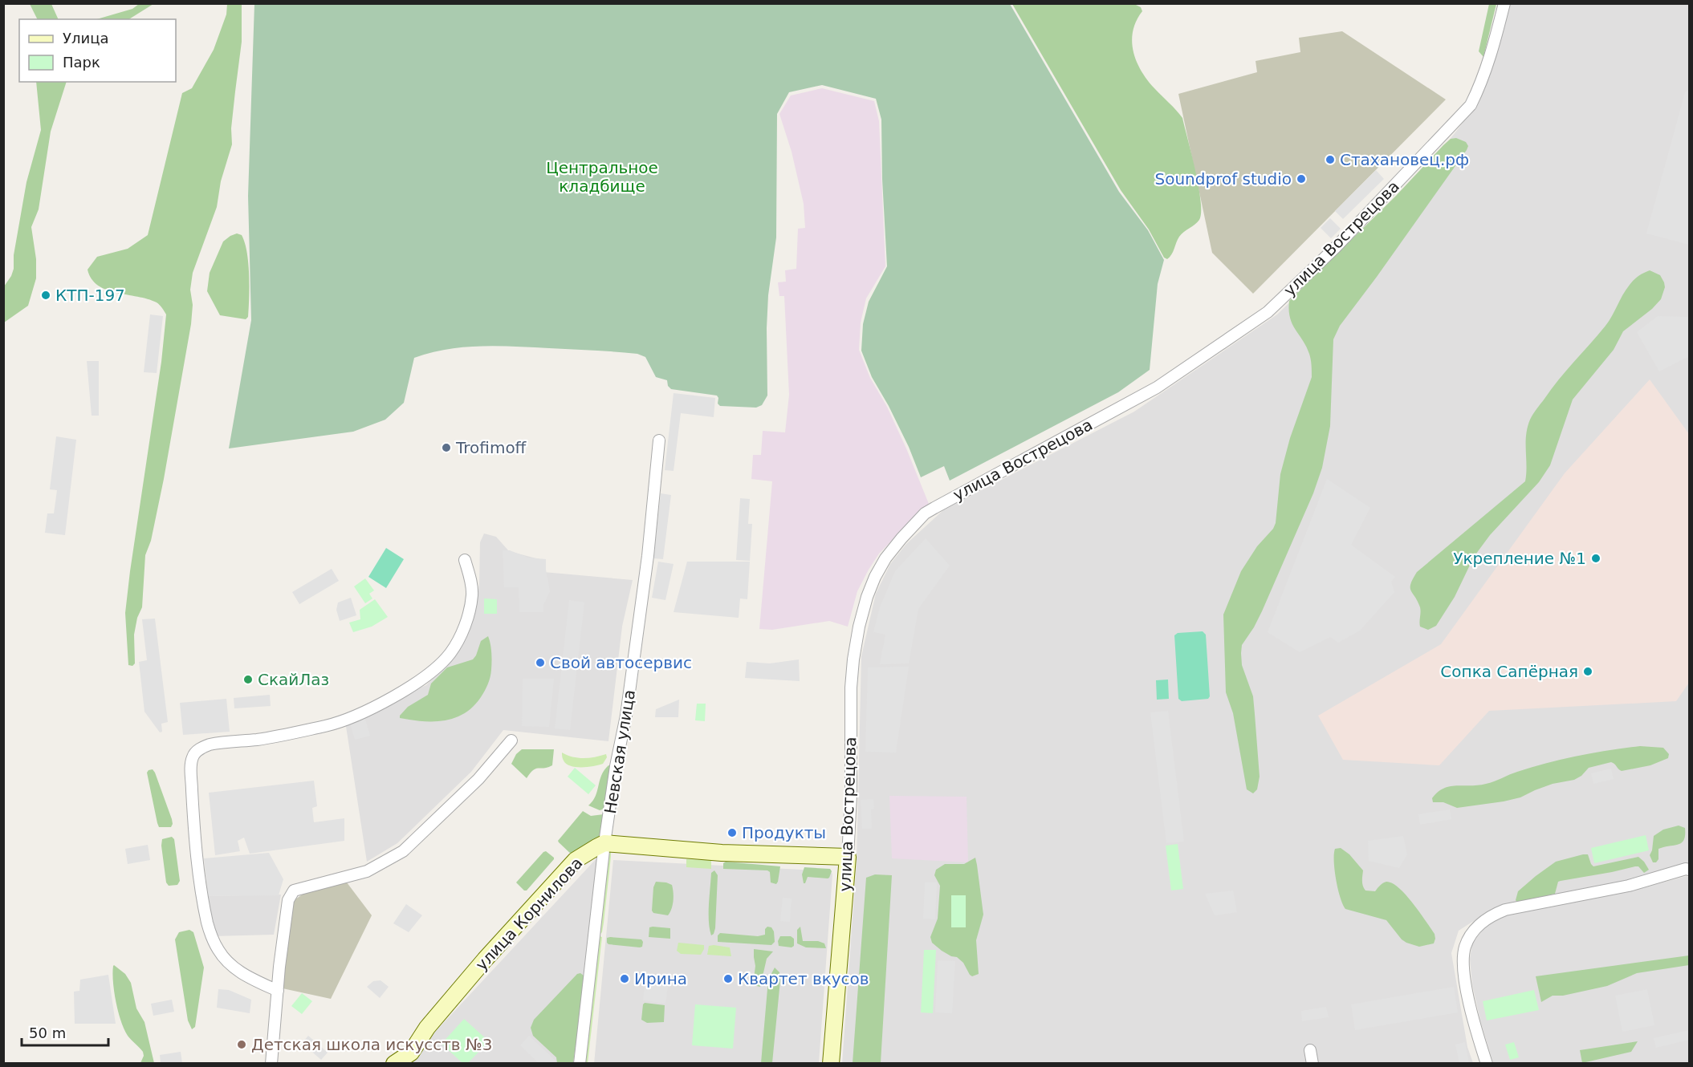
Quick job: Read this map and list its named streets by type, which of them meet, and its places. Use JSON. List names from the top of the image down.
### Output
{
  "streets": {
    "street": ["улица Вострецова", "Невская улица", "улица Корнилова"]
  },
  "crossings": [
    ["Невская улица", "улица Корнилова"]
  ],
  "parks": ["Центральное кладбище"],
  "places": [
    "Стахановец.рф",
    "Soundprof studio",
    "КТП-197",
    "Trofimoff",
    "Укрепление №1",
    "Свой автосервис",
    "Сопка Сапёрная",
    "СкайЛаз",
    "Продукты",
    "Ирина",
    "Квартет вкусов",
    "Детская школа искусcтв №3"
  ],
  "legend": ["Улица", "Парк"],
  "scale_bar": "50 m"
}
